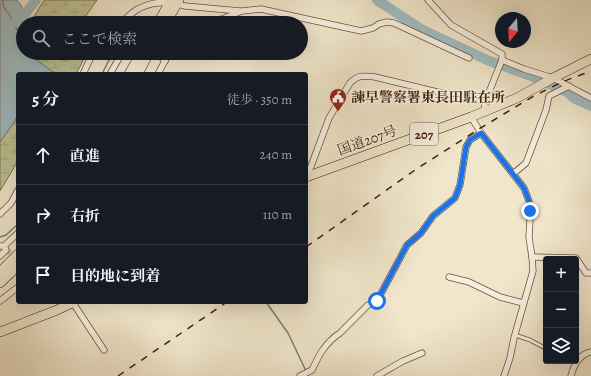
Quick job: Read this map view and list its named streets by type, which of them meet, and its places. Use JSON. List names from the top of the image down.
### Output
{
  "streets": {
    "highway": ["207", "国道207号"]
  },
  "places": {
    "public building": ["諫早警察署東長田駐在所"]
  },
  "north": "bottom",
  "page": {
    "search": "ここで検索",
    "heading": ["5 分", "徒歩 · 350 m"],
    "list": [
      ["直進", "240 m"],
      ["右折", "110 m"],
      "目的地に到着"
    ],
    "map_buttons": ["+", "−"]
  }
}
